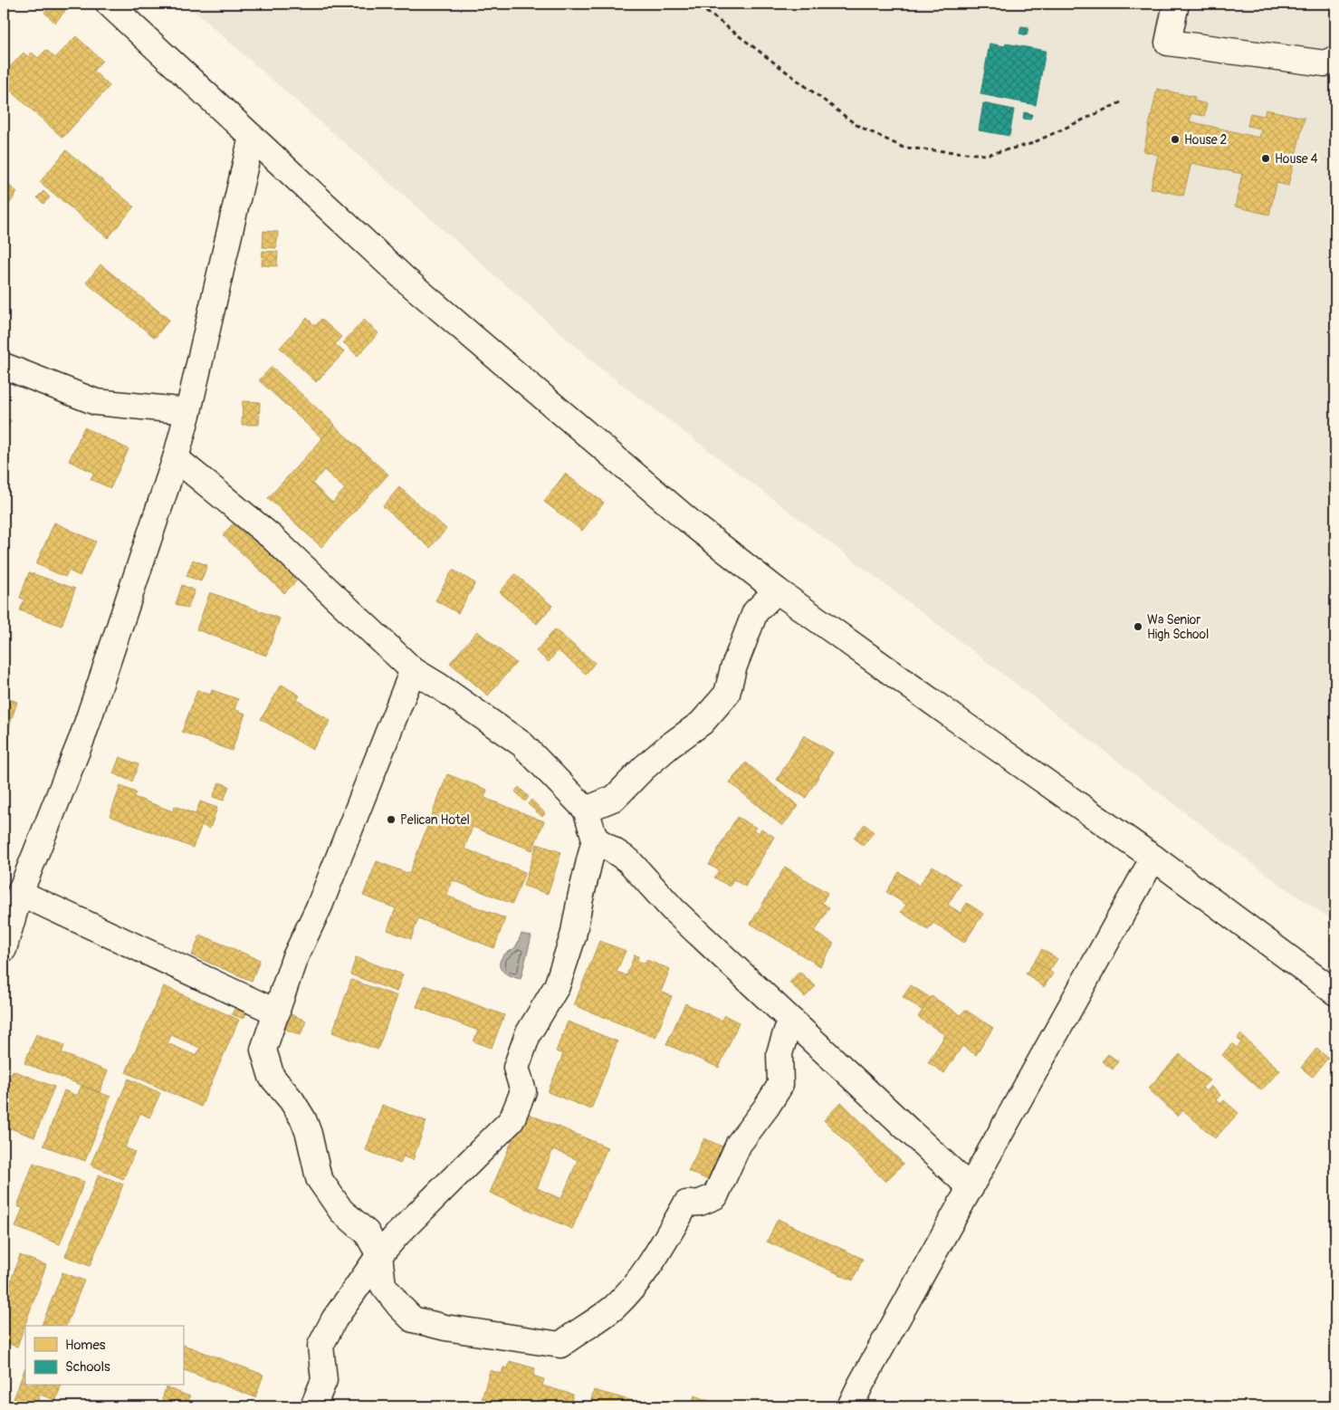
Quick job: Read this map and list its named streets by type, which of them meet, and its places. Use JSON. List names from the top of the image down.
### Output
{
  "places": [
    "House 2",
    "House 4",
    "Wa Senior High School",
    "Pelican Hotel"
  ],
  "legend": ["Homes", "Schools"]
}
